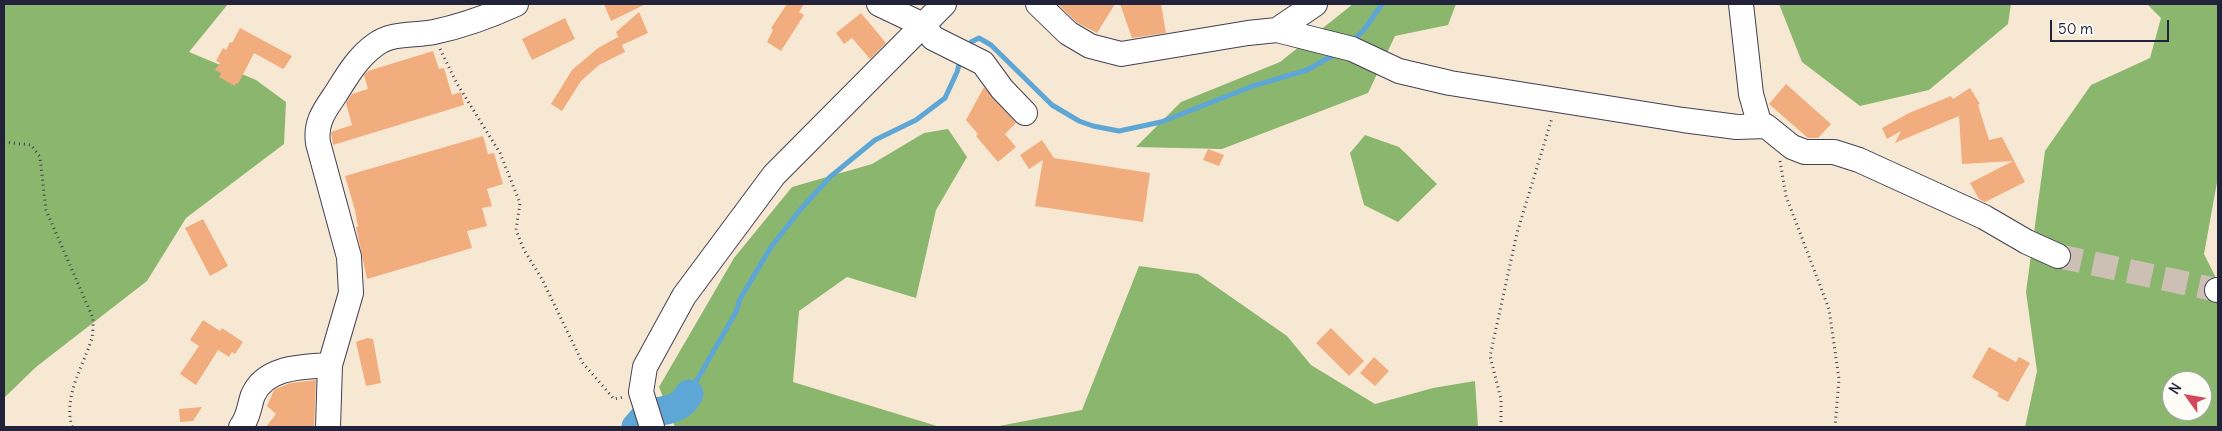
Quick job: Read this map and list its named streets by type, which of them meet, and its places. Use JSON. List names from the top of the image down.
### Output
{
  "scale_bar": "50 m",
  "north": "top left"
}
